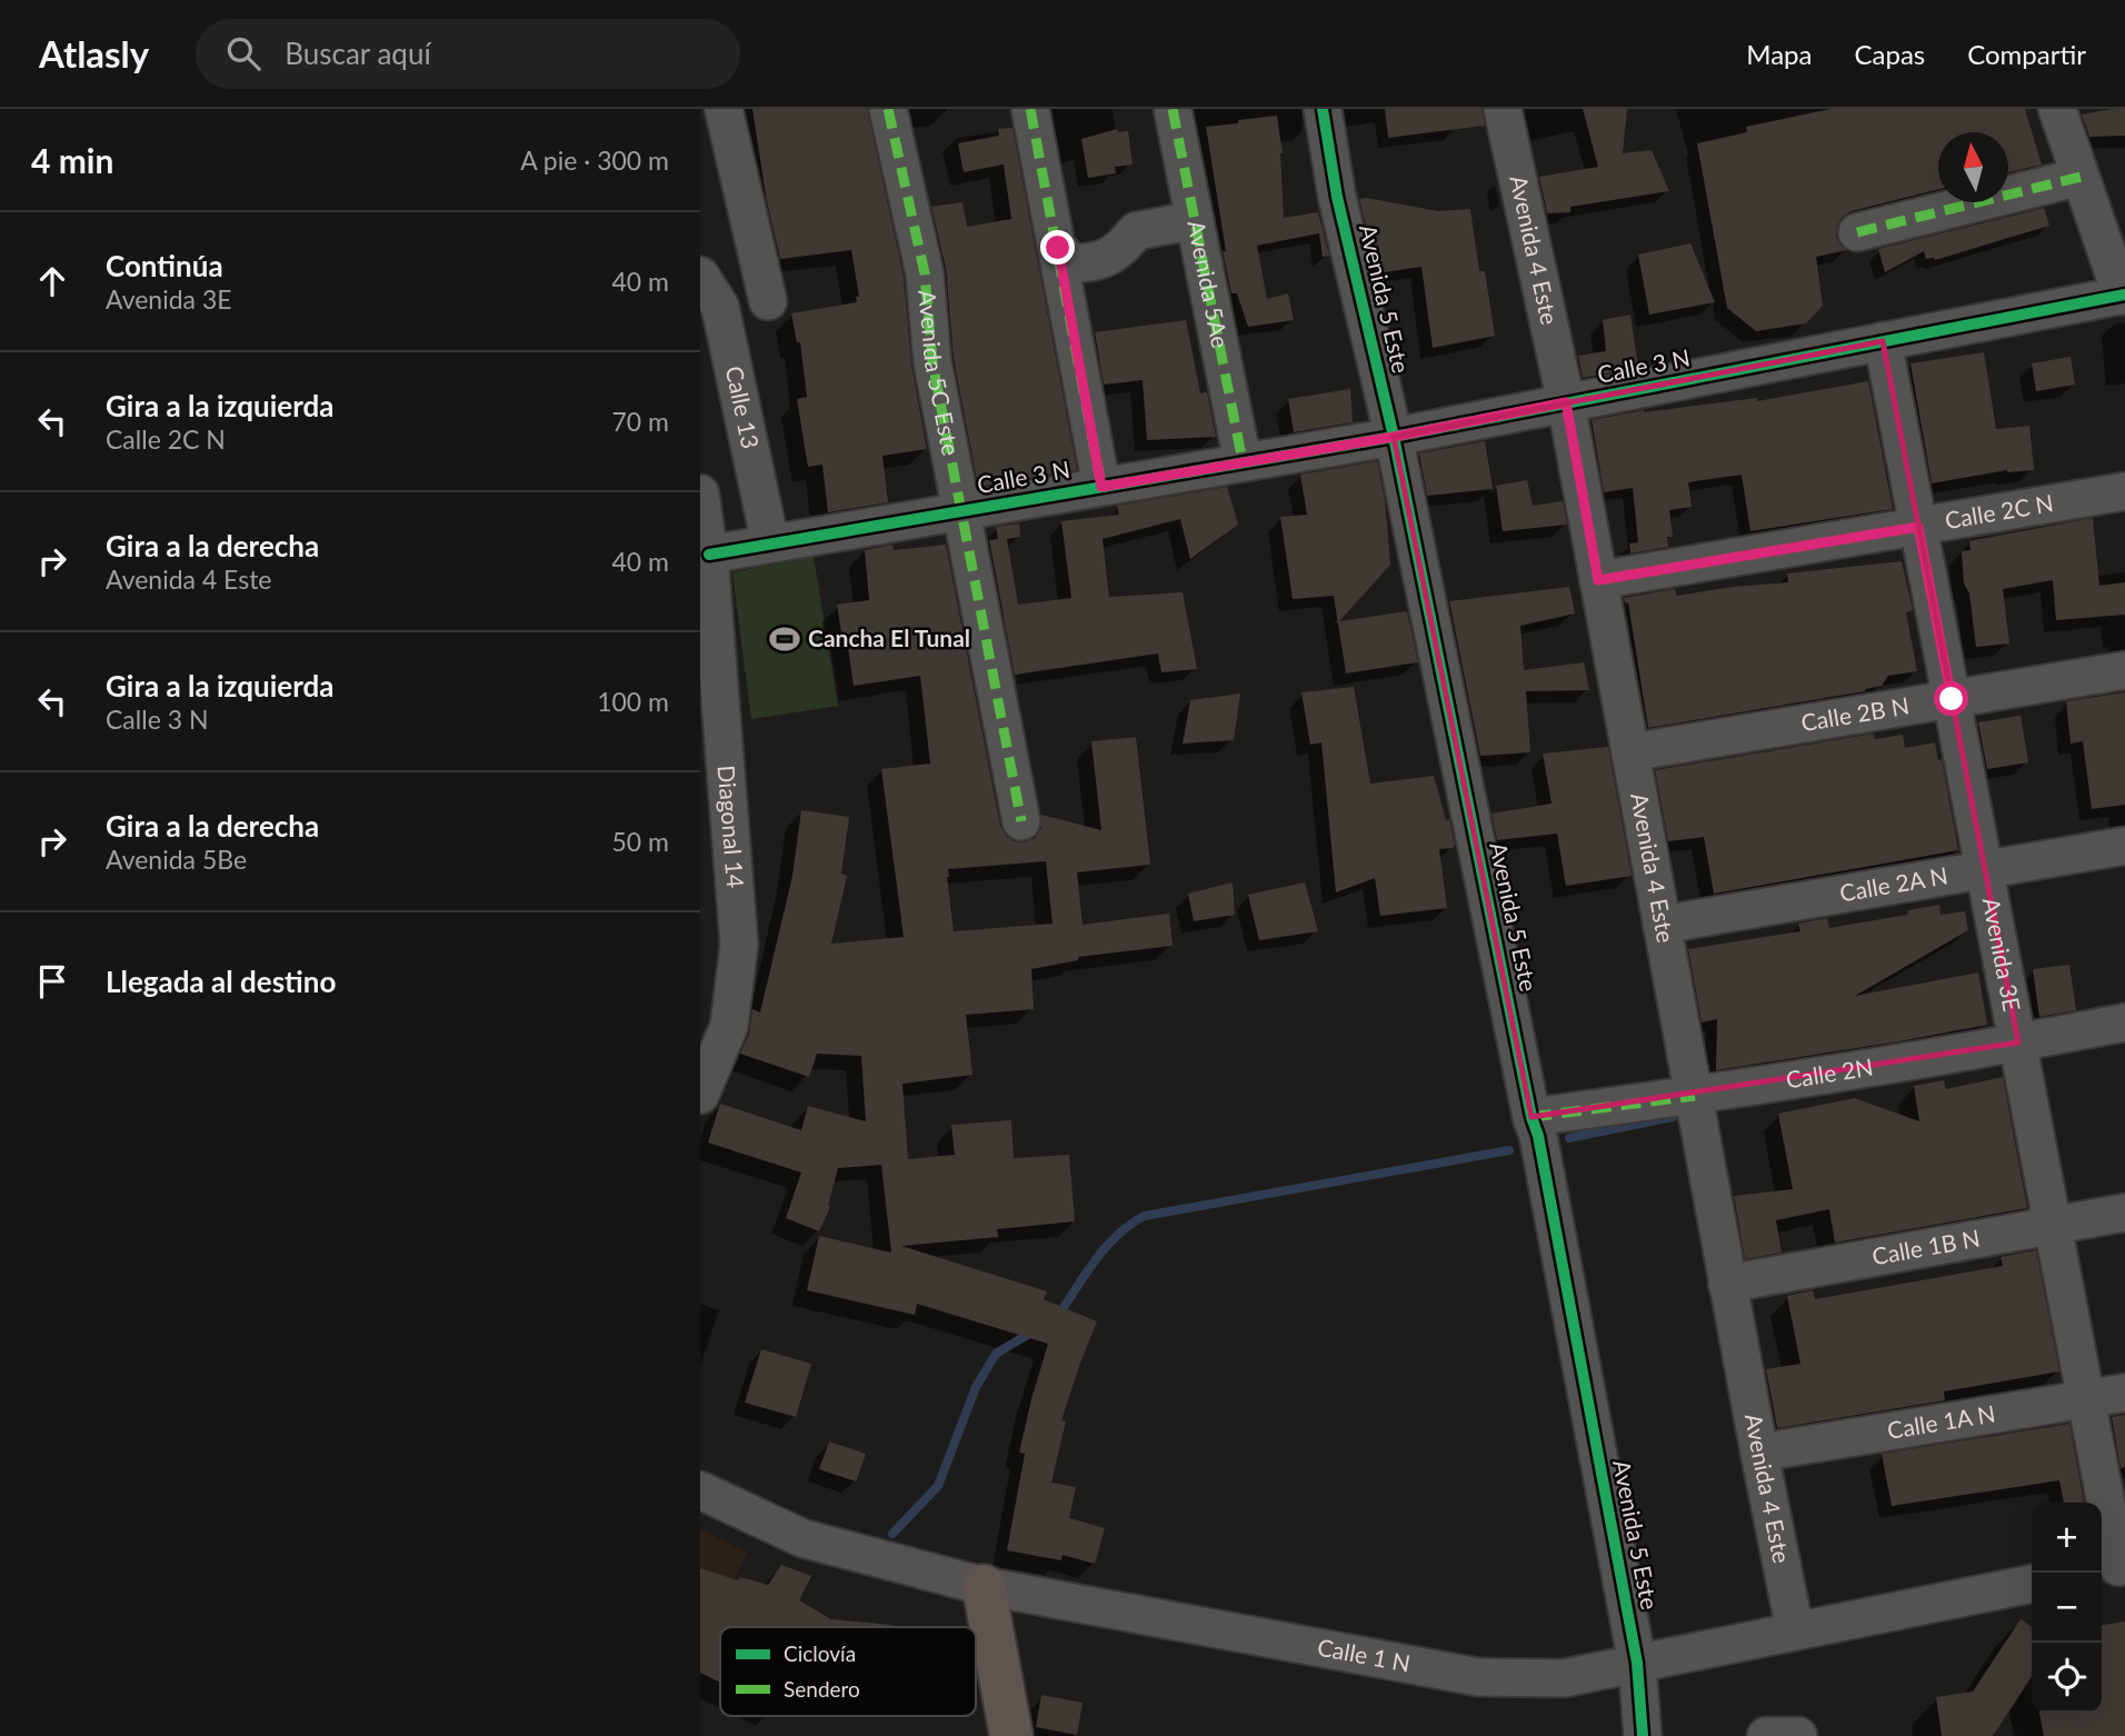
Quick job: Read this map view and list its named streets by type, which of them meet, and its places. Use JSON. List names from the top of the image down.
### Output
{
  "streets": {
    "street": [
      "Avenida 4 Este",
      "Avenida 5Ae",
      "Avenida 5 Este",
      "Calle 3 N",
      "Avenida 5C Este",
      "Calle 13",
      "Calle 2C N",
      "Calle 2B N",
      "Diagonal 14",
      "Calle 2A N",
      "Avenida 3E",
      "Calle 2N",
      "Calle 1B N",
      "Calle 1A N",
      "Calle 1 N"
    ]
  },
  "crossings": [
    ["Avenida 4 Este", "Calle 3 N"],
    ["Avenida 4 Este", "Calle 2C N"],
    ["Avenida 4 Este", "Calle 2B N"],
    ["Avenida 4 Este", "Calle 2A N"],
    ["Avenida 4 Este", "Calle 2N"],
    ["Avenida 4 Este", "Calle 1B N"],
    ["Avenida 4 Este", "Calle 1A N"],
    ["Avenida 4 Este", "Calle 1 N"],
    ["Avenida 5Ae", "Calle 3 N"],
    ["Avenida 5 Este", "Calle 3 N"],
    ["Avenida 5 Este", "Calle 2N"],
    ["Avenida 5 Este", "Calle 1 N"],
    ["Calle 3 N", "Avenida 5C Este"],
    ["Calle 3 N", "Calle 13"],
    ["Calle 3 N", "Diagonal 14"],
    ["Calle 3 N", "Avenida 3E"],
    ["Calle 2C N", "Avenida 3E"],
    ["Calle 2B N", "Avenida 3E"],
    ["Calle 2A N", "Avenida 3E"],
    ["Avenida 3E", "Calle 2N"],
    ["Avenida 3E", "Calle 1B N"],
    ["Avenida 3E", "Calle 1A N"]
  ],
  "places": {
    "sports": ["Cancha El Tunal"]
  },
  "legend": ["Ciclovía", "Sendero"],
  "north": "top",
  "page": {
    "header": "Atlasly",
    "search": "Buscar aquí",
    "nav": ["Mapa", "Capas", "Compartir"],
    "heading": ["4 min", "A pie · 300 m"],
    "list": [
      ["Continúa", "Avenida 3E", "40 m"],
      ["Gira a la izquierda", "Calle 2C N", "70 m"],
      ["Gira a la derecha", "Avenida 4 Este", "40 m"],
      ["Gira a la izquierda", "Calle 3 N", "100 m"],
      ["Gira a la derecha", "Avenida 5Be", "50 m"],
      "Llegada al destino"
    ],
    "map_buttons": ["+", "−"]
  }
}
